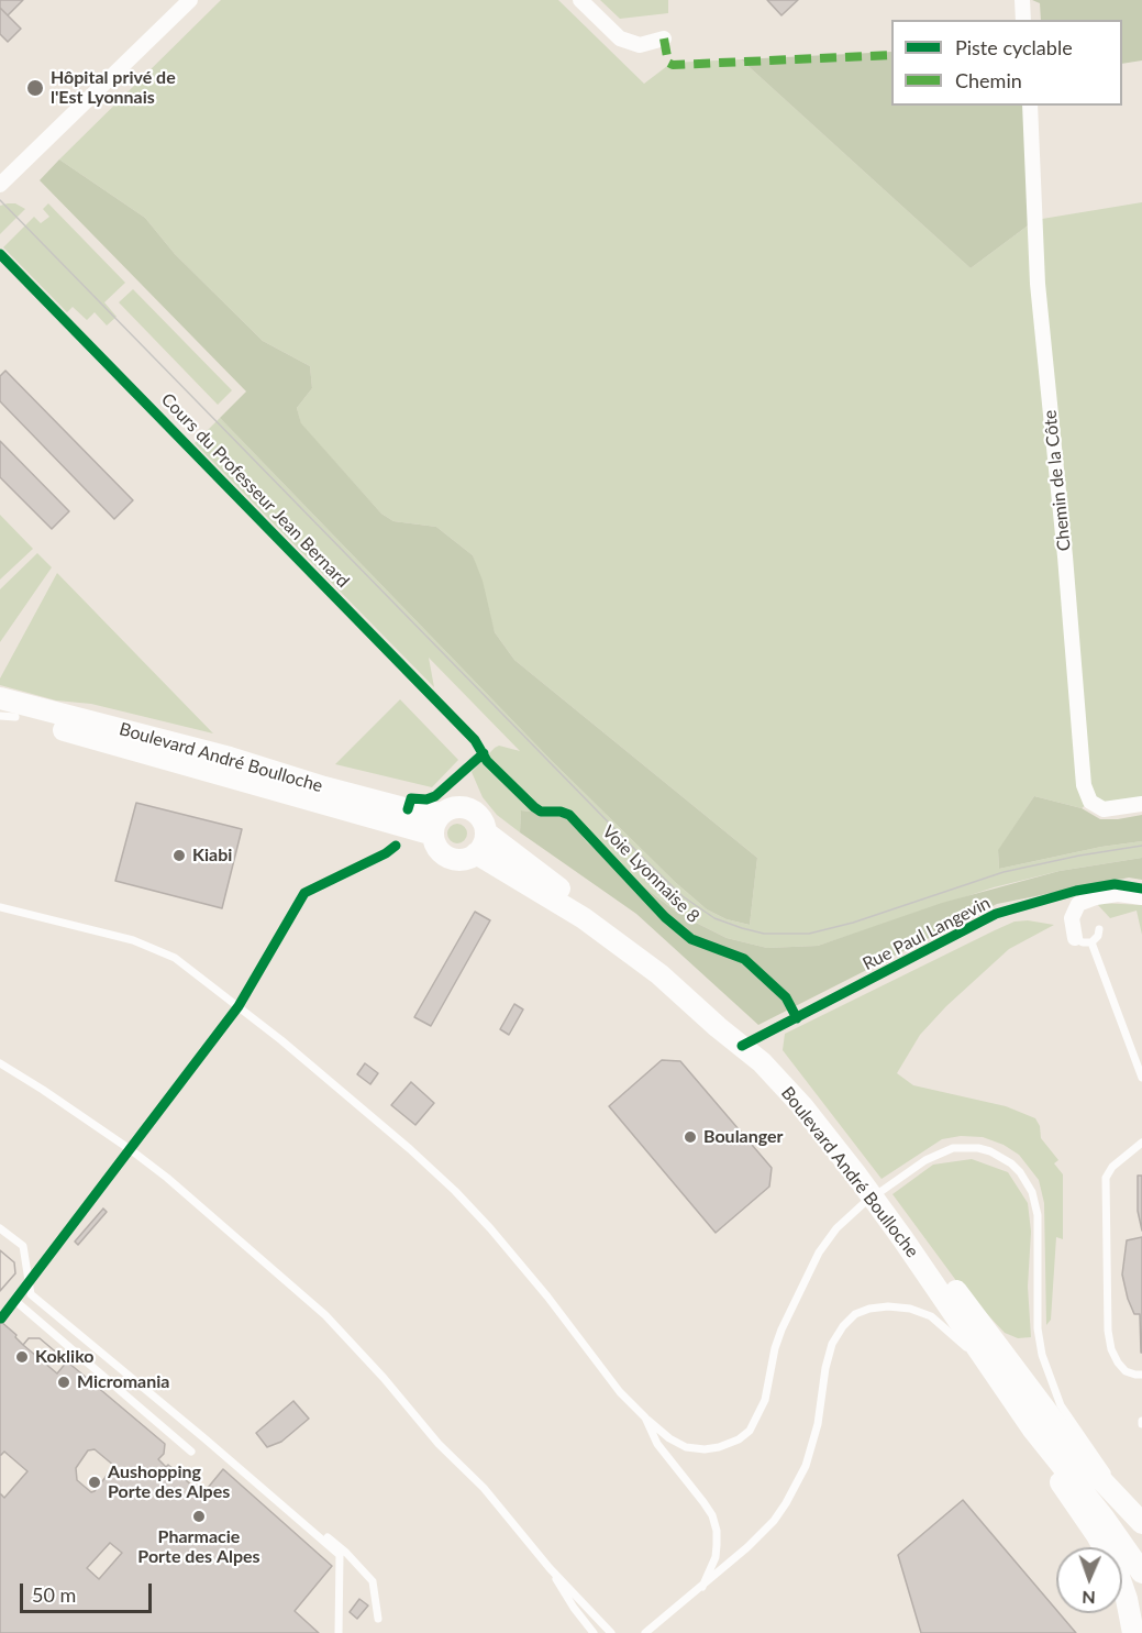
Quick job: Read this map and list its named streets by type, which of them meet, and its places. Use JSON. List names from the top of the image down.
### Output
{
  "streets": {
    "main road": ["Boulevard André Boulloche"],
    "street": ["Chemin de la Côte"],
    "cycle path": ["Cours du Professeur Jean Bernard", "Rue Paul Langevin"]
  },
  "places": [
    "Hôpital privé de l'Est Lyonnais",
    "Kiabi",
    "Boulanger",
    "Kokliko",
    "Micromania",
    "Aushopping Porte des Alpes",
    "Pharmacie Porte des Alpes"
  ],
  "legend": ["Piste cyclable", "Chemin"],
  "scale_bar": "50 m",
  "north": "bottom"
}
